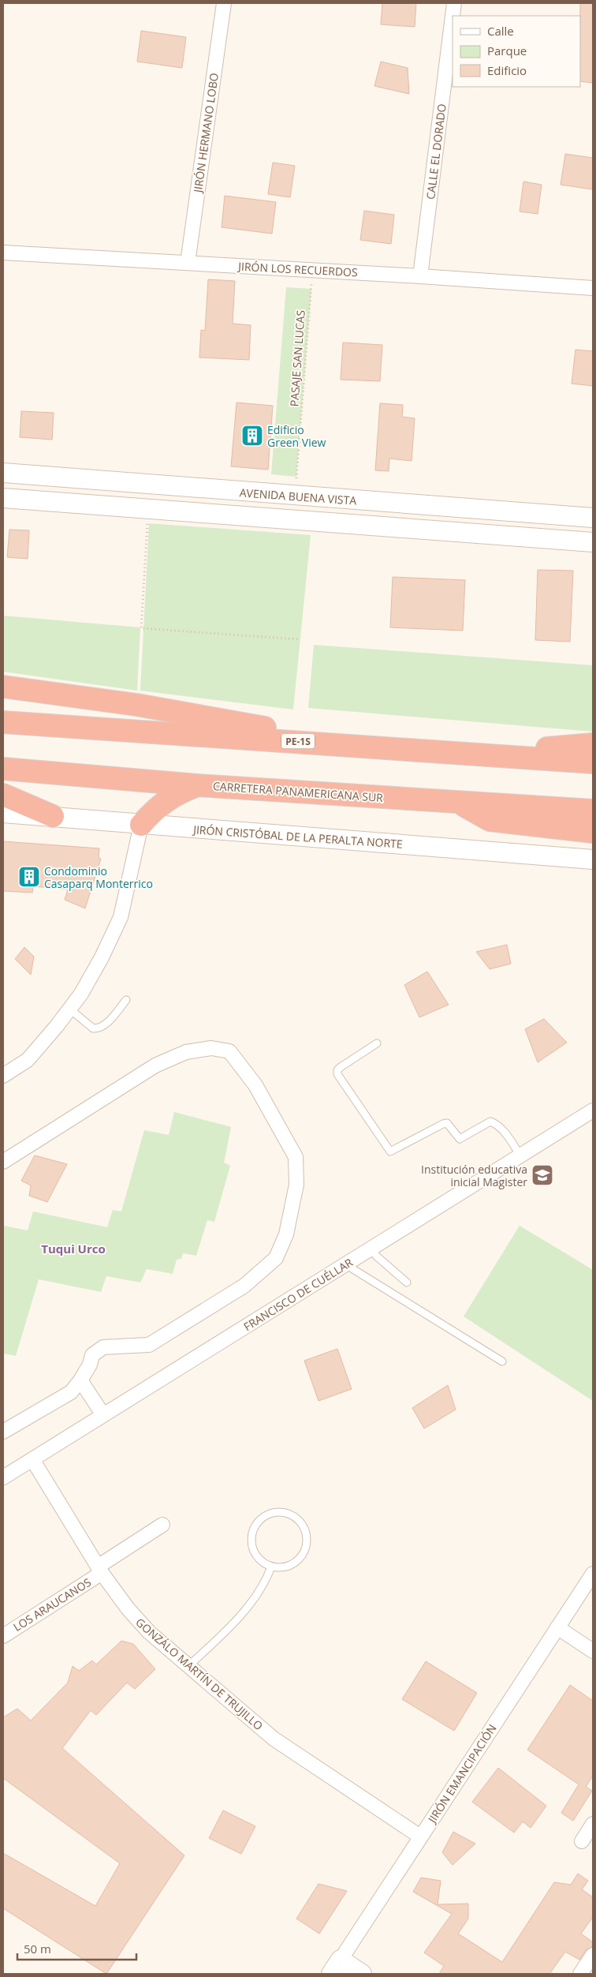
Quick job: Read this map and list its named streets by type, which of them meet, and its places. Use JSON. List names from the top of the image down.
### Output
{
  "streets": {
    "highway": ["PE-1S", "CARRETERA PANAMERICANA SUR"],
    "main road": ["AVENIDA BUENA VISTA", "JIRÓN CRISTÓBAL DE LA PERALTA NORTE"],
    "street": [
      "JIRÓN HERMANO LOBO",
      "CALLE EL DORADO",
      "JIRÓN LOS RECUERDOS",
      "FRANCISCO DE CUÉLLAR",
      "LOS ARAUCANOS",
      "GONZÁLO MARTÍN DE TRUJILLO",
      "JIRÓN EMANCIPACIÓN"
    ],
    "path": ["PASAJE SAN LUCAS"]
  },
  "crossings": [
    ["JIRÓN HERMANO LOBO", "JIRÓN LOS RECUERDOS"],
    ["CALLE EL DORADO", "JIRÓN LOS RECUERDOS"],
    ["JIRÓN LOS RECUERDOS", "PASAJE SAN LUCAS"],
    ["PASAJE SAN LUCAS", "AVENIDA BUENA VISTA"],
    ["FRANCISCO DE CUÉLLAR", "GONZÁLO MARTÍN DE TRUJILLO"],
    ["LOS ARAUCANOS", "GONZÁLO MARTÍN DE TRUJILLO"],
    ["GONZÁLO MARTÍN DE TRUJILLO", "JIRÓN EMANCIPACIÓN"]
  ],
  "districts": ["Tuqui Urco"],
  "places": {
    "building": ["Edificio Green View", "Condominio Casaparq Monterrico"],
    "school or university": ["Institución educativa inicial Magister"]
  },
  "legend": ["Calle", "Parque", "Edificio"],
  "scale_bar": "50 m"
}
